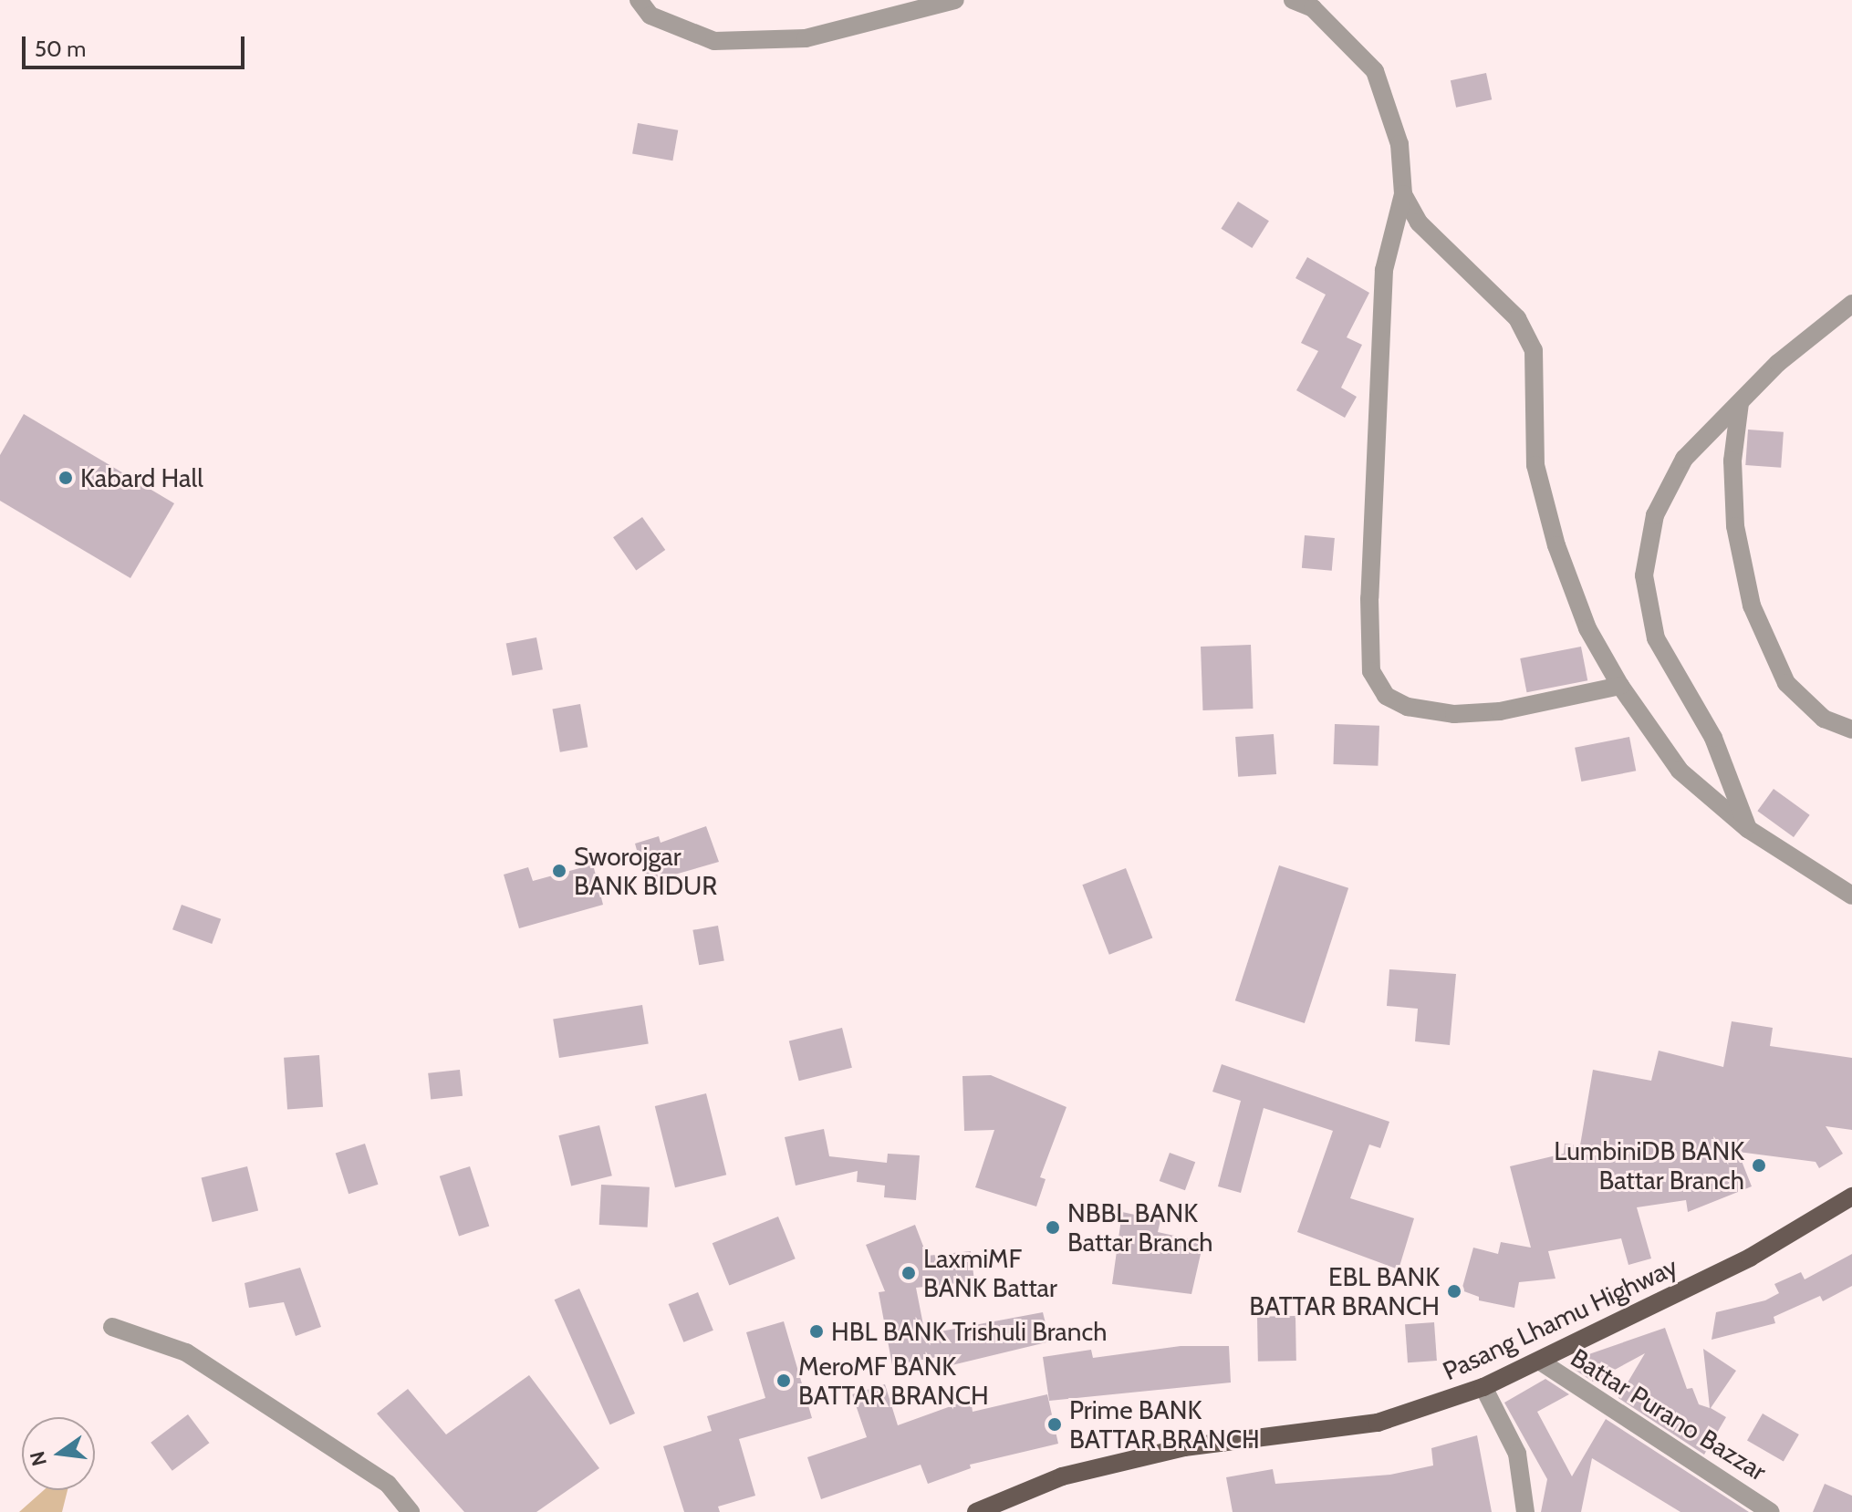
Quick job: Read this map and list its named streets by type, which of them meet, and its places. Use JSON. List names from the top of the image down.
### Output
{
  "streets": {
    "main road": ["Pasang Lhamu Highway"],
    "street": ["Battar Purano Bazzar"]
  },
  "crossings": [
    ["Pasang Lhamu Highway", "Battar Purano Bazzar"]
  ],
  "places": [
    "Kabard Hall",
    "Sworojgar BANK BIDUR",
    "LumbiniDB BANK Battar Branch",
    "NBBL BANK Battar Branch",
    "LaxmiMF BANK Battar",
    "EBL BANK BATTAR BRANCH",
    "HBL BANK Trishuli Branch",
    "MeroMF BANK BATTAR BRANCH",
    "Prime BANK BATTAR BRANCH"
  ],
  "scale_bar": "50 m",
  "north": "left"
}
